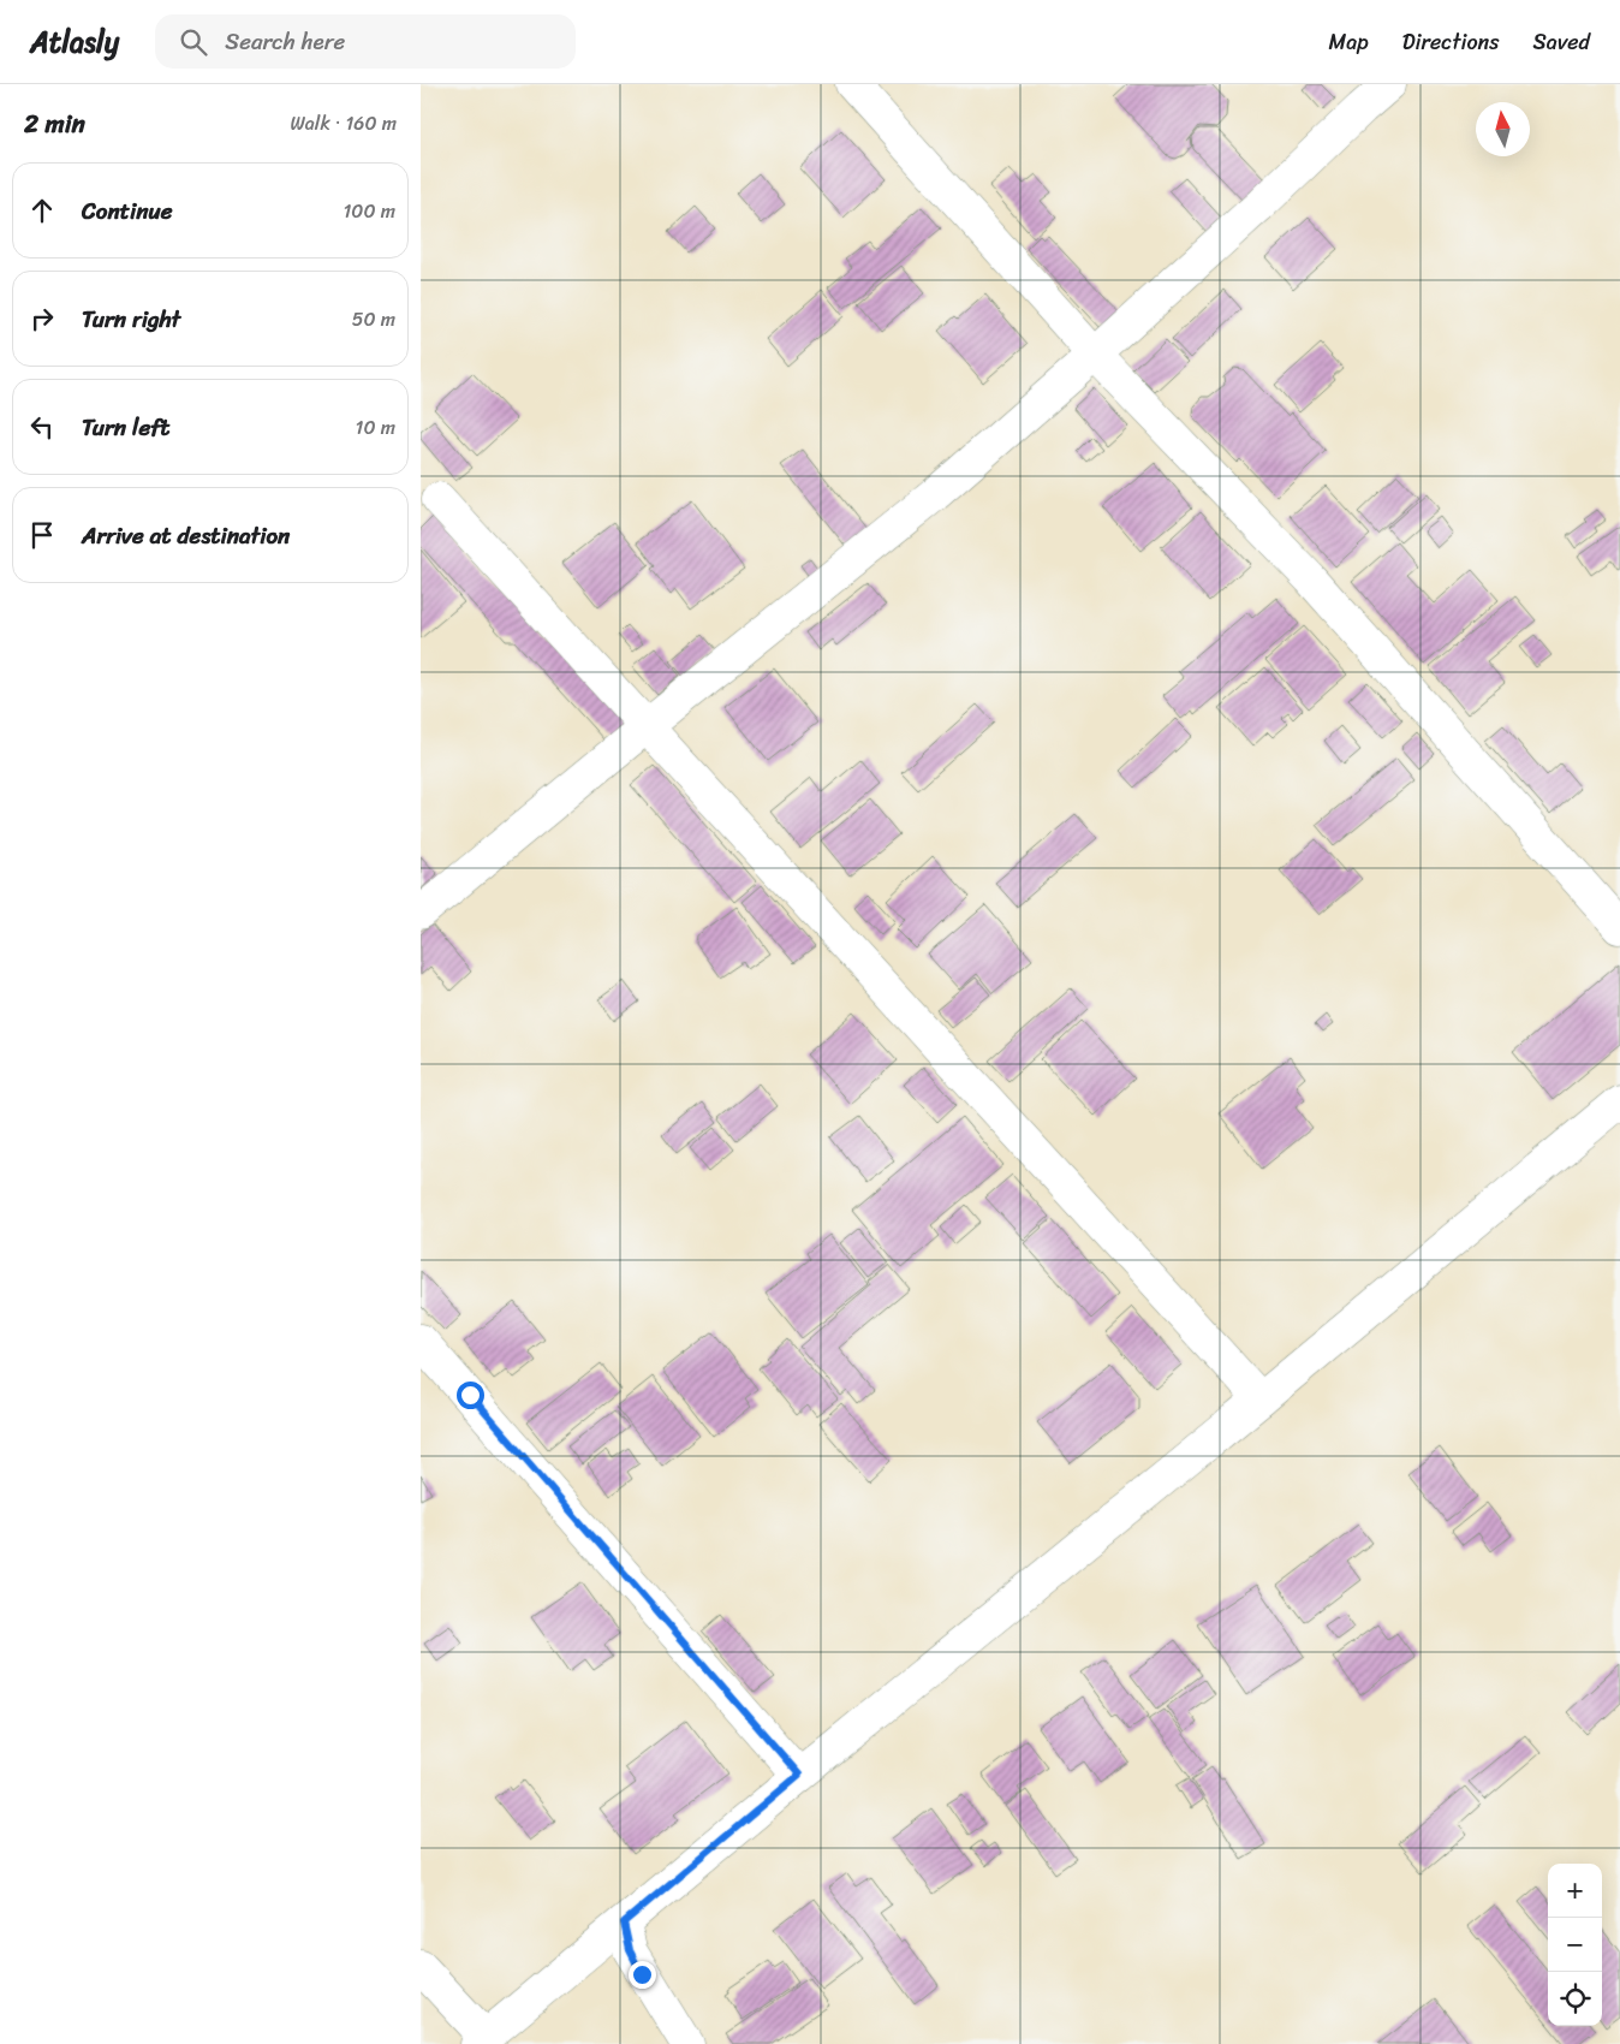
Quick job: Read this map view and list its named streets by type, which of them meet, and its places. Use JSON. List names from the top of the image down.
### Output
{
  "north": "top",
  "page": {
    "header": "Atlasly",
    "search": "Search here",
    "nav": ["Map", "Directions", "Saved"],
    "heading": ["2 min", "Walk · 160 m"],
    "list": [
      ["Continue", "100 m"],
      ["Turn right", "50 m"],
      ["Turn left", "10 m"],
      "Arrive at destination"
    ],
    "map_buttons": ["+", "−"]
  }
}
